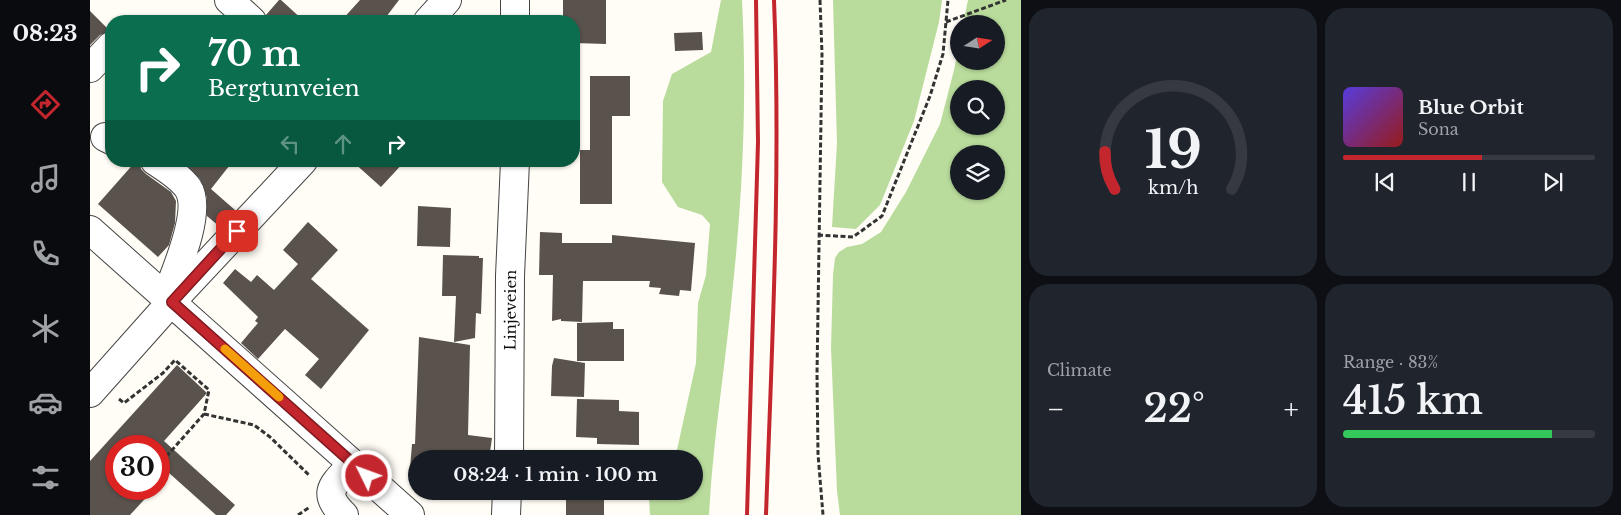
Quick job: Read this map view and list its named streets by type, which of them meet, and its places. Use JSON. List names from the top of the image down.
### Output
{
  "streets": {
    "street": ["Linjeveien"]
  },
  "north": "right",
  "page": {
    "tabs": "08:23",
    "turn": ["70 m", "Bergtunveien"],
    "song": ["Blue Orbit", "Sona"],
    "tile": [
      "Climate",
      ["Range · 83%", "415 km"]
    ],
    "heat": ["−", "22°", "+"],
    "limit": "30",
    "trip": "08:24 · 1 min · 100 m",
    "gauge": ["19", "km/h"]
  }
}
